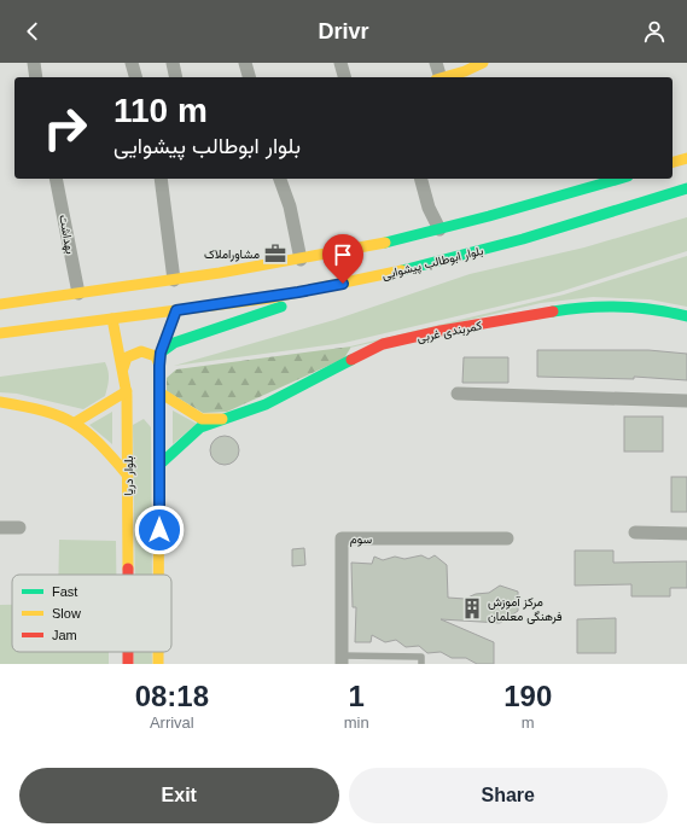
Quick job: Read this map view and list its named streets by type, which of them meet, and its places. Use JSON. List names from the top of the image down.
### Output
{
  "streets": {
    "main road": ["بلوار ابوطالب پیشوایی", "کمربندی غربی", "بلوار دریا"],
    "street": ["بهداشت", "سوم"]
  },
  "crossings": [
    ["بلوار ابوطالب پیشوایی", "بلوار دریا"]
  ],
  "places": {
    "office": ["مشاوراملاک"],
    "building": ["مرکز آموزش فرهنگی معلمان"]
  },
  "legend": ["Fast", "Slow", "Jam"],
  "page": {
    "header": "Drivr",
    "turn": ["110 m", "بلوار ابوطالب پیشوایی"],
    "eta": [
      "08:18",
      "Arrival",
      "1",
      "min",
      "190",
      "m"
    ],
    "buttons": ["Exit", "Share"]
  }
}
